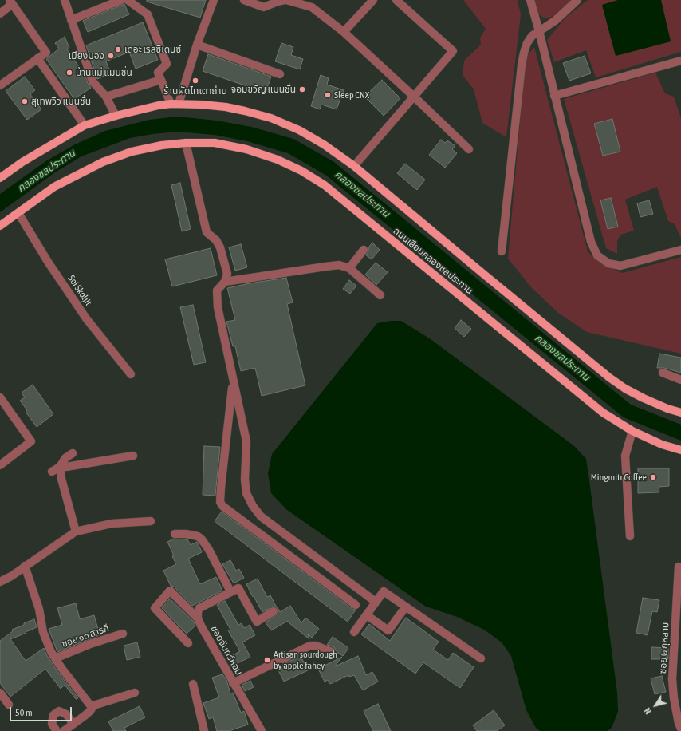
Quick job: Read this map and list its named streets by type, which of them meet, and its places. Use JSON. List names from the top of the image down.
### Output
{
  "streets": {
    "main road": ["ถนนเลียบคลองชลประทาน"],
    "street": [
      "Soi Skoljit",
      "ซอย ๑๓ สารภี",
      "ซอย ๒ กุหลาบ",
      "ซอยจันทร์หอม"
    ]
  },
  "crossings": [
    ["ถนนเลียบคลองชลประทาน", "Soi Skoljit"]
  ],
  "water": ["คลองชลประทาน"],
  "places": [
    "เดอะ เรสซิเดนซ์",
    "เมียงมอง",
    "บ้านแม่ แมนชั่น",
    "ร้านผัดไทเตาถ่าน",
    "จอมขวัญ แมนชั่น",
    "Sleep CNX",
    "สุเทพวิว แมนชั่น",
    "Mingmitr Coffee",
    "Artisan sourdough by apple fahey"
  ],
  "scale_bar": "50 m",
  "north": "bottom left"
}
